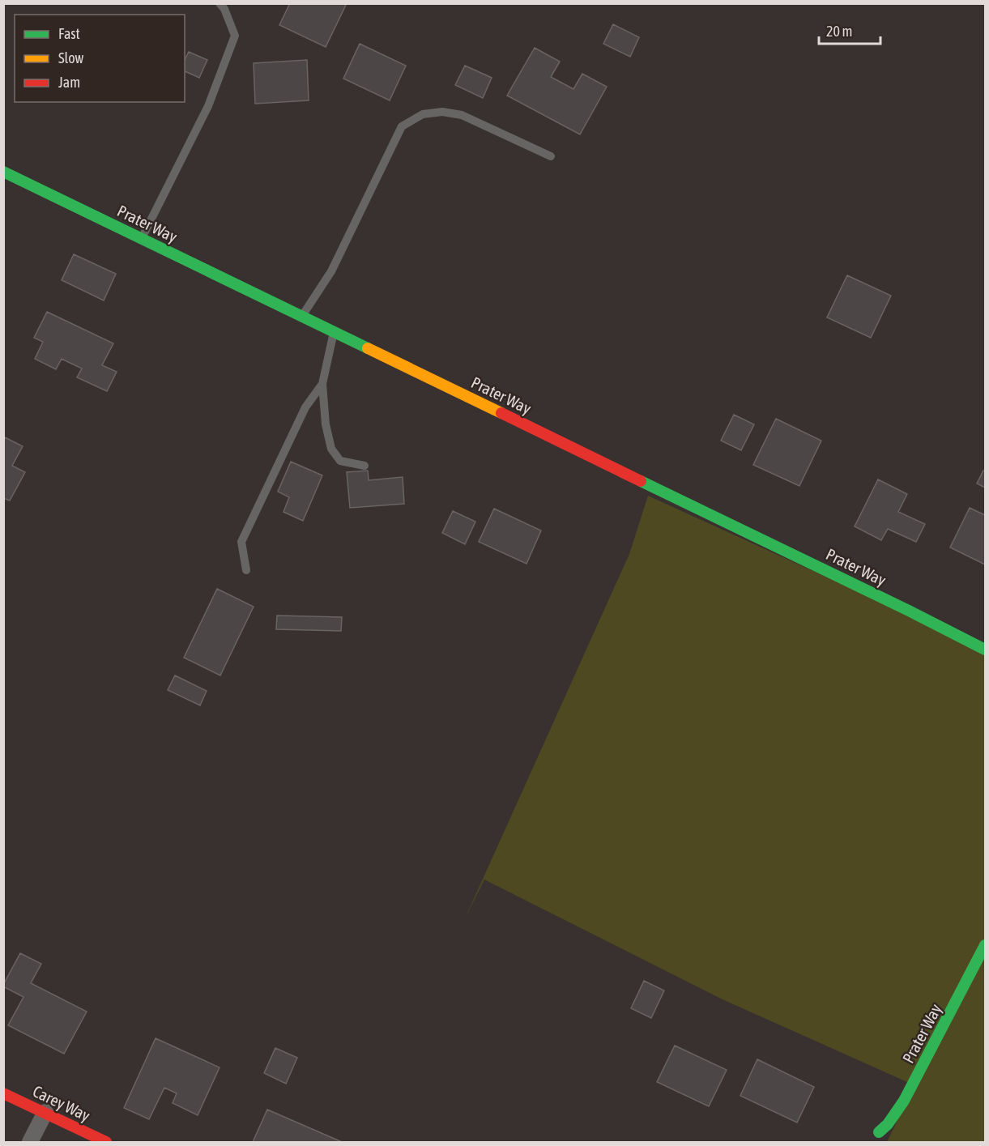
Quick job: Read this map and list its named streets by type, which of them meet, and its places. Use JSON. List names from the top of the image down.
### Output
{
  "streets": {
    "street": ["Prater Way", "Carey Way"]
  },
  "legend": ["Fast", "Slow", "Jam"],
  "scale_bar": "20 m"
}
